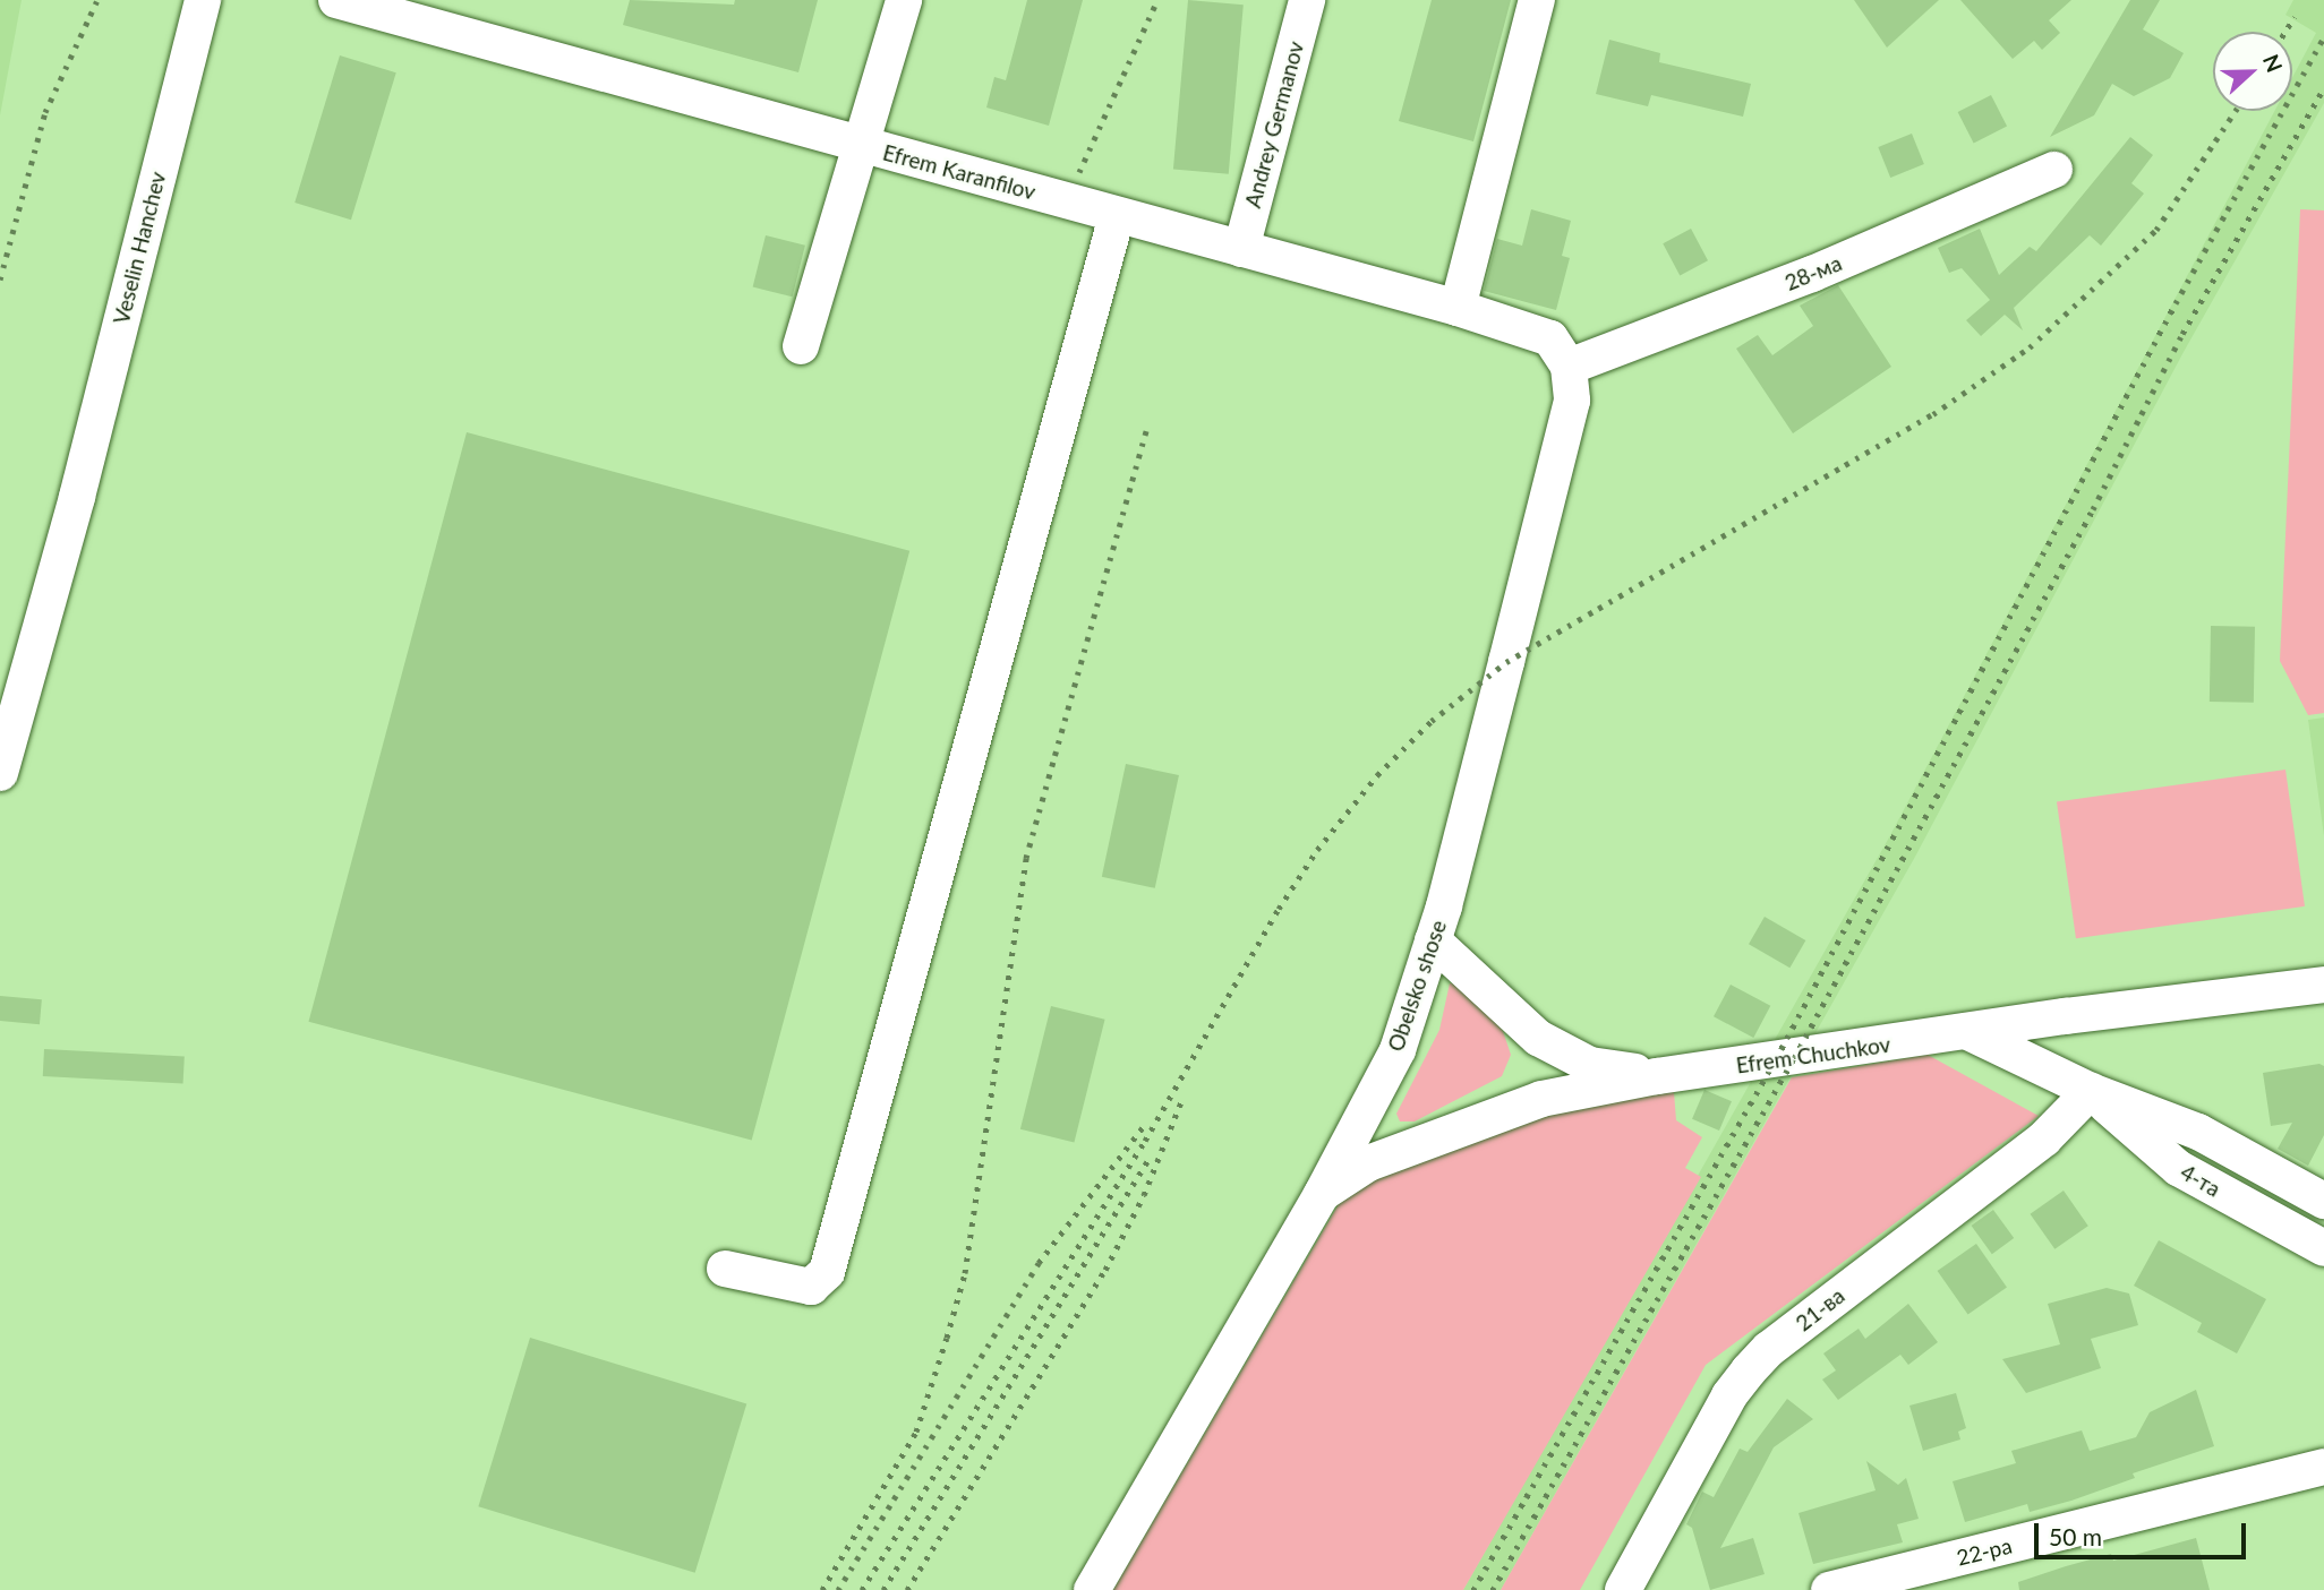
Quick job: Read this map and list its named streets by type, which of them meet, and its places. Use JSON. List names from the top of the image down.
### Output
{
  "streets": {
    "street": [
      "Andrey Germanov",
      "Efrem Karanfilov",
      "Veselin Hanchev",
      "28-ма",
      "Obelsko shose",
      "Efrem Chuchkov",
      "4-та",
      "21-ва",
      "22-ра"
    ]
  },
  "crossings": [
    ["Andrey Germanov", "Efrem Karanfilov"],
    ["Efrem Karanfilov", "28-ма"],
    ["Efrem Karanfilov", "Obelsko shose"],
    ["28-ма", "Obelsko shose"],
    ["Obelsko shose", "Efrem Chuchkov"],
    ["Efrem Chuchkov", "4-та"],
    ["4-та", "21-ва"]
  ],
  "scale_bar": "50 m",
  "north": "right"
}
